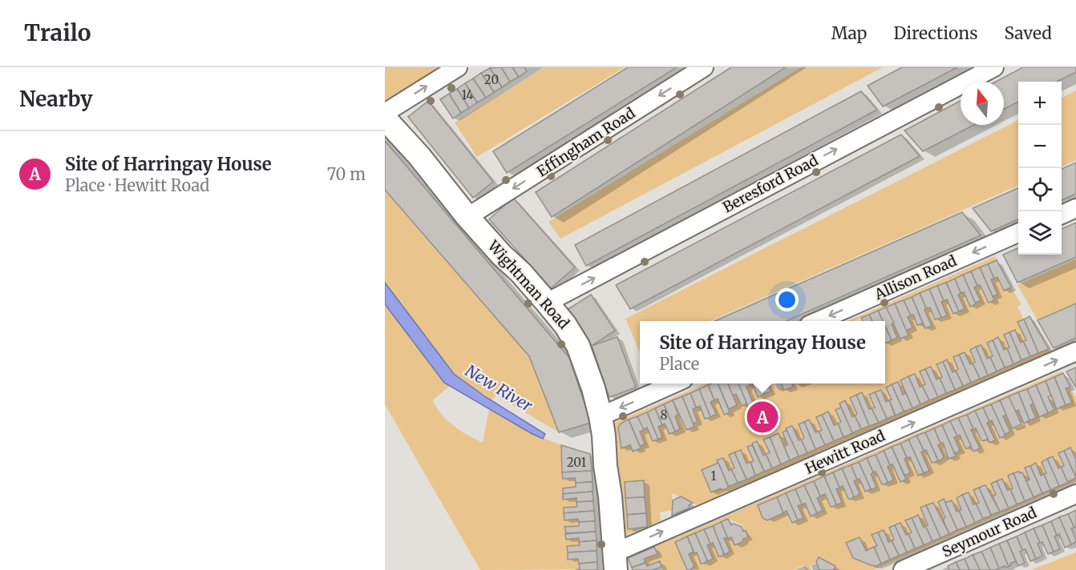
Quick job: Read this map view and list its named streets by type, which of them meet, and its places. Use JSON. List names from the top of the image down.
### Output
{
  "streets": {
    "main road": ["Wightman Road"],
    "street": [
      "Effingham Road",
      "Beresford Road",
      "Allison Road",
      "Hewitt Road",
      "Seymour Road"
    ]
  },
  "crossings": [
    ["Effingham Road", "Wightman Road"],
    ["Beresford Road", "Wightman Road"],
    ["Wightman Road", "Hewitt Road"]
  ],
  "one_way": [
    "Effingham Road",
    "Beresford Road",
    "Allison Road",
    "Hewitt Road"
  ],
  "water": ["New River"],
  "house_numbers": [
    "20",
    "14",
    "8",
    "201",
    "1"
  ],
  "north": "top",
  "page": {
    "header": "Trailo",
    "nav": ["Map", "Directions", "Saved"],
    "heading": "Nearby",
    "map_buttons": ["+", "−"],
    "list": [
      {
        "mark": "A",
        "name": "Site of Harringay House",
        "note": "Place · Hewitt Road",
        "value": "70 m"
      }
    ],
    "popup": ["Site of Harringay House", "Place"],
    "pins": "A"
  }
}
